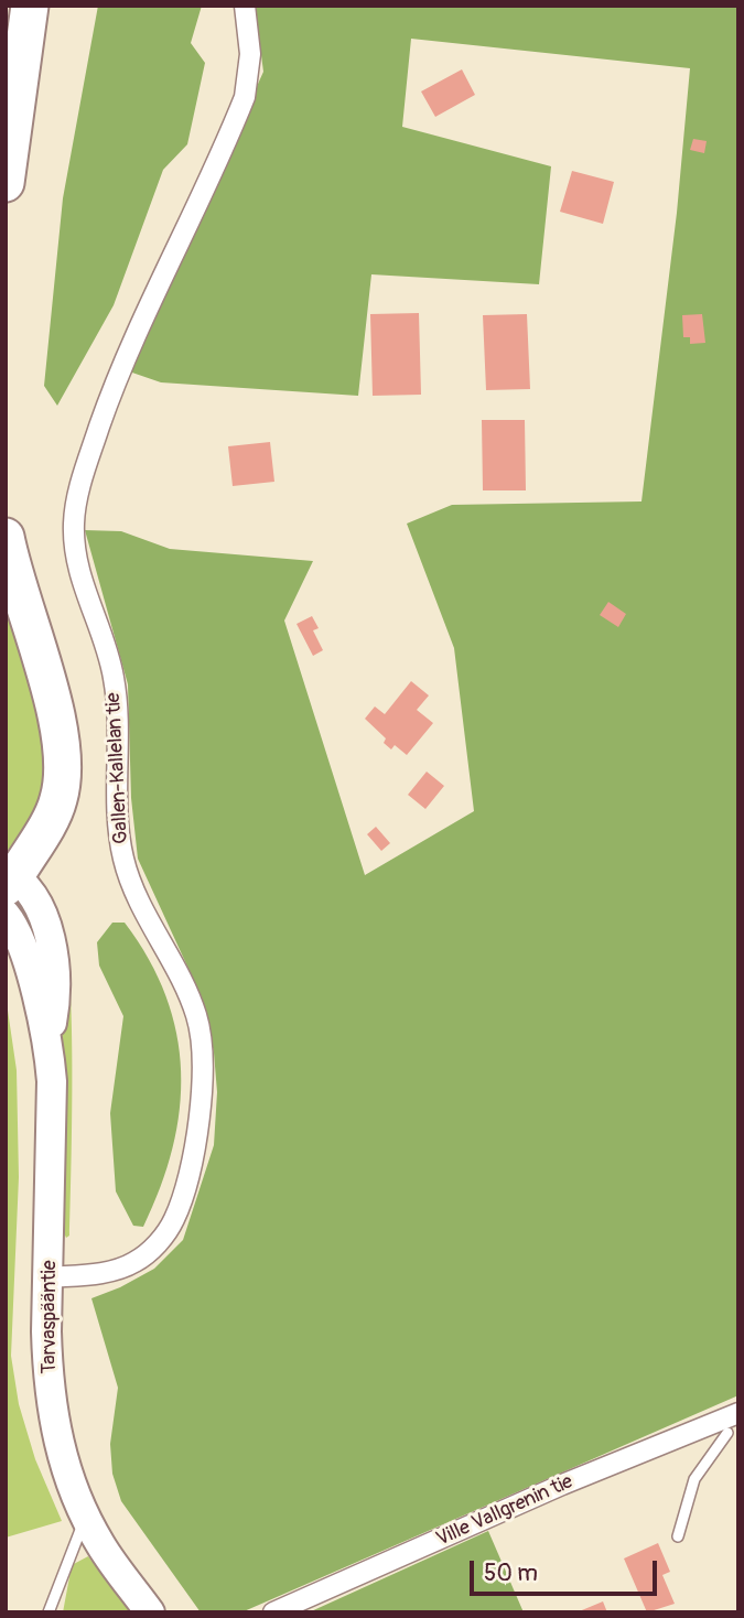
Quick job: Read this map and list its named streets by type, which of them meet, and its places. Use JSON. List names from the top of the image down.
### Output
{
  "streets": {
    "street": ["Gallen-Kallelan tie", "Tarvaspääntie", "Ville Vallgrenin tie"]
  },
  "crossings": [
    ["Gallen-Kallelan tie", "Tarvaspääntie"]
  ],
  "scale_bar": "50 m"
}
